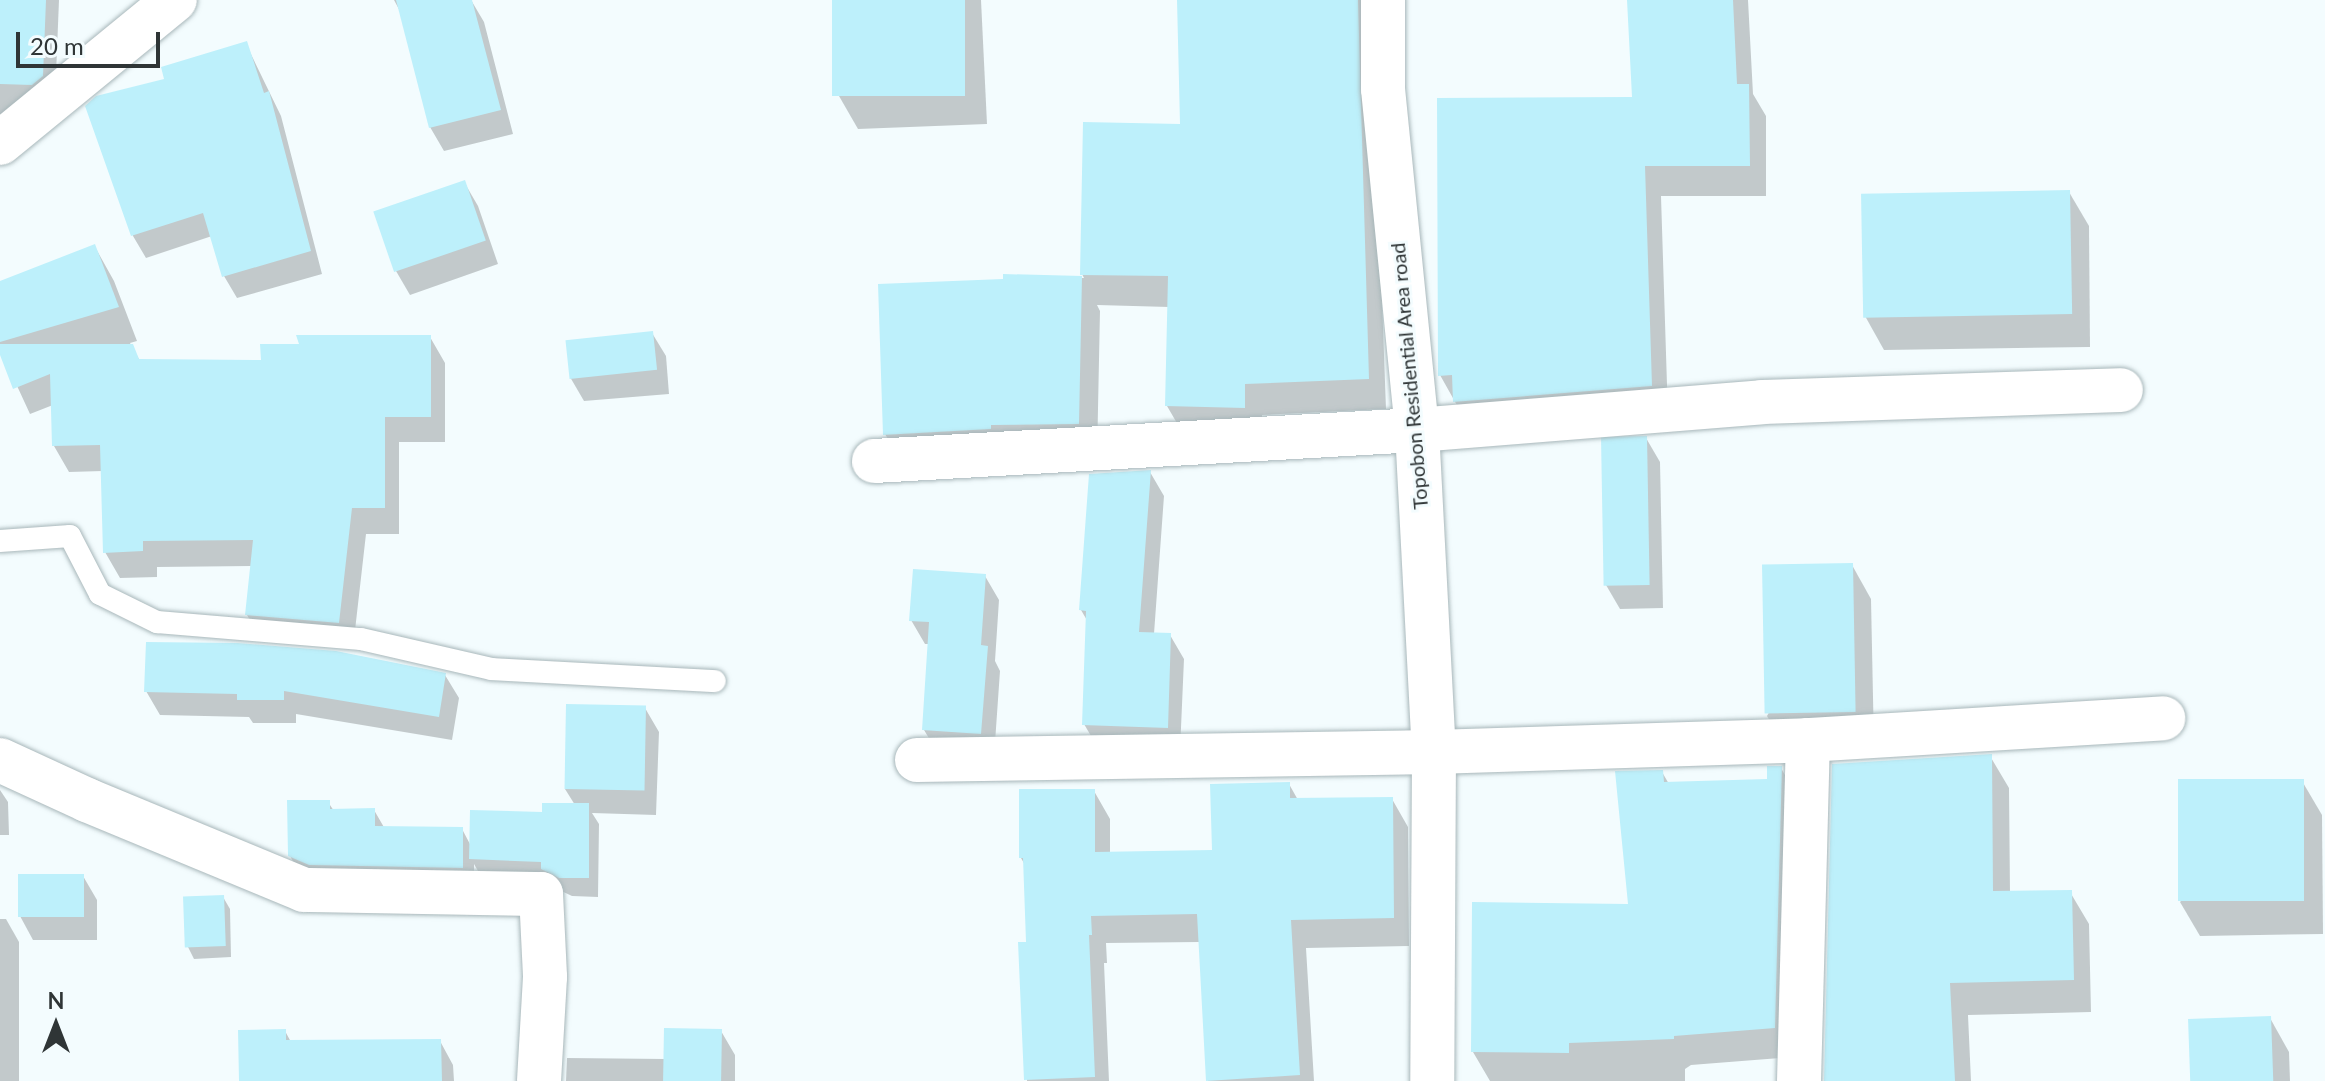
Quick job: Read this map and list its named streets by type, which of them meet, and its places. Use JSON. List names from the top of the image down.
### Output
{
  "streets": {
    "street": ["Topobon Residential Area road"]
  },
  "scale_bar": "20 m",
  "north": "top"
}
